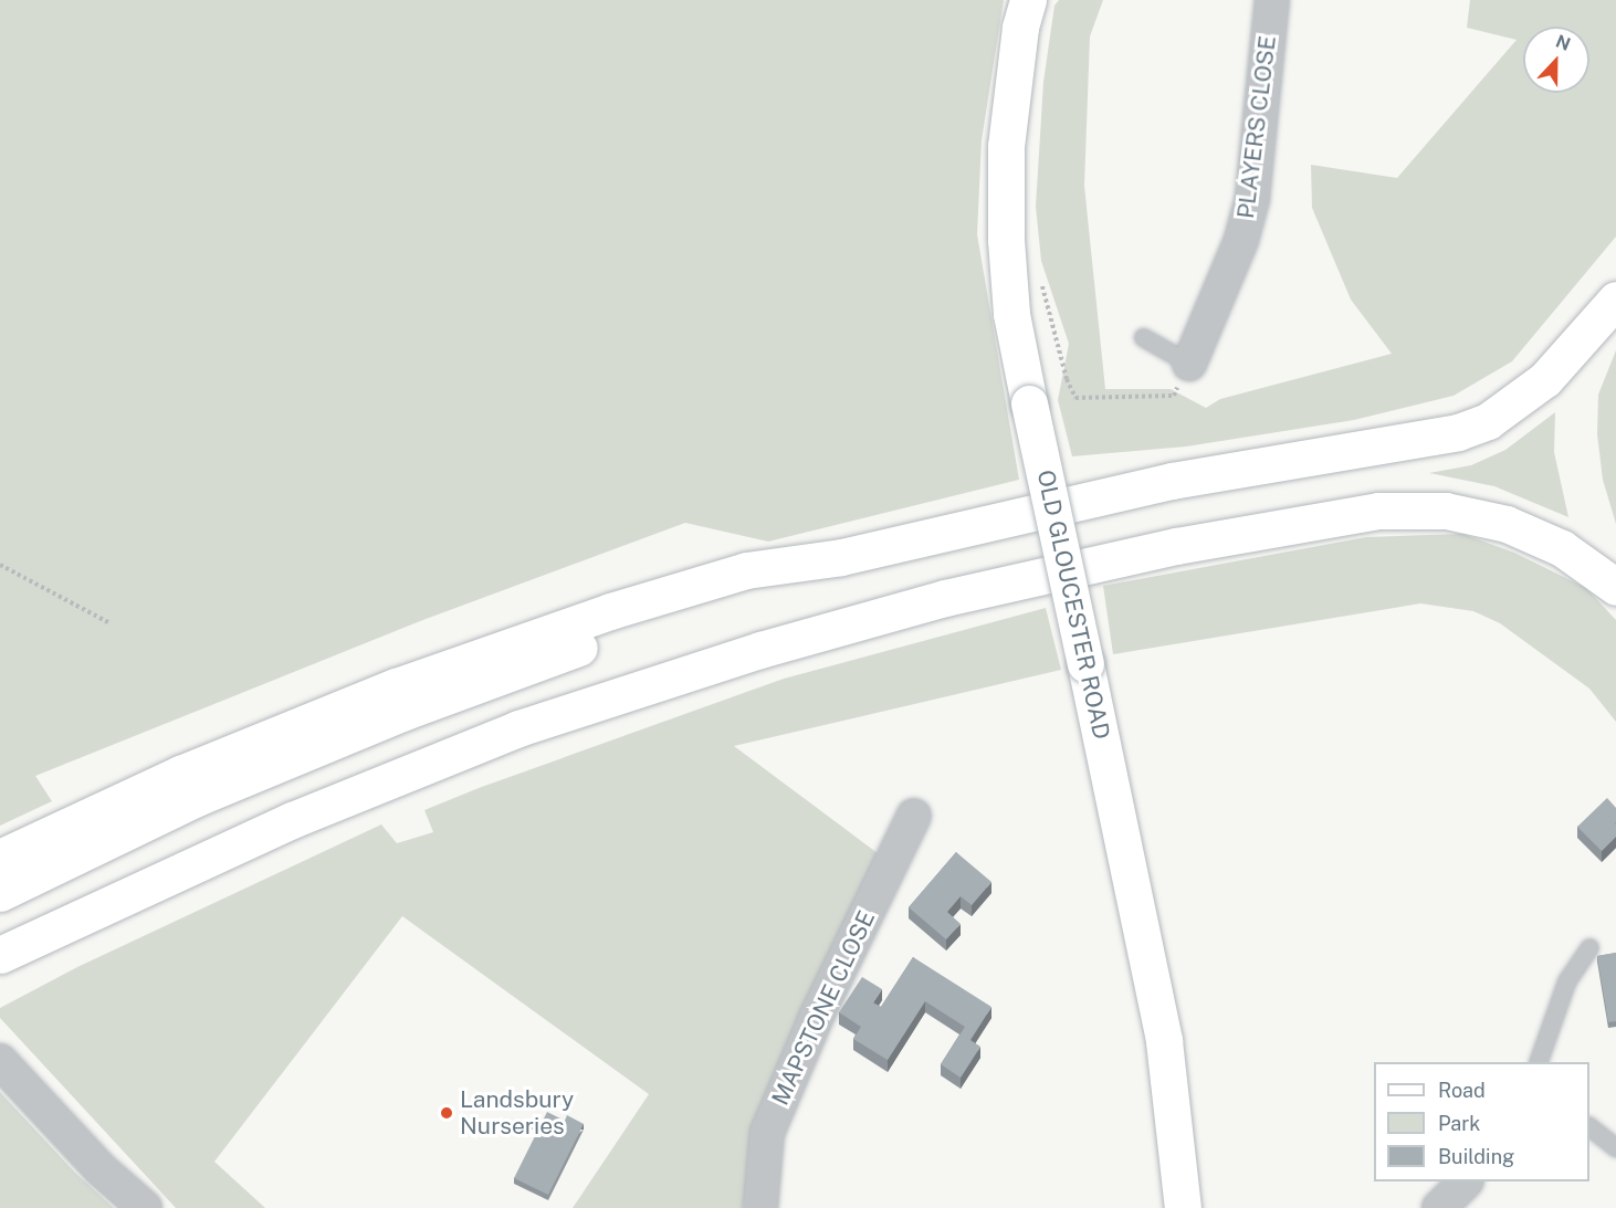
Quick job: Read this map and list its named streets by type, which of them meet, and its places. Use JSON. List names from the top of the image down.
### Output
{
  "streets": {
    "main road": ["OLD GLOUCESTER ROAD"],
    "street": ["PLAYERS CLOSE", "MAPSTONE CLOSE"]
  },
  "places": ["Landsbury Nurseries"],
  "legend": ["Road", "Park", "Building"],
  "north": "top"
}
